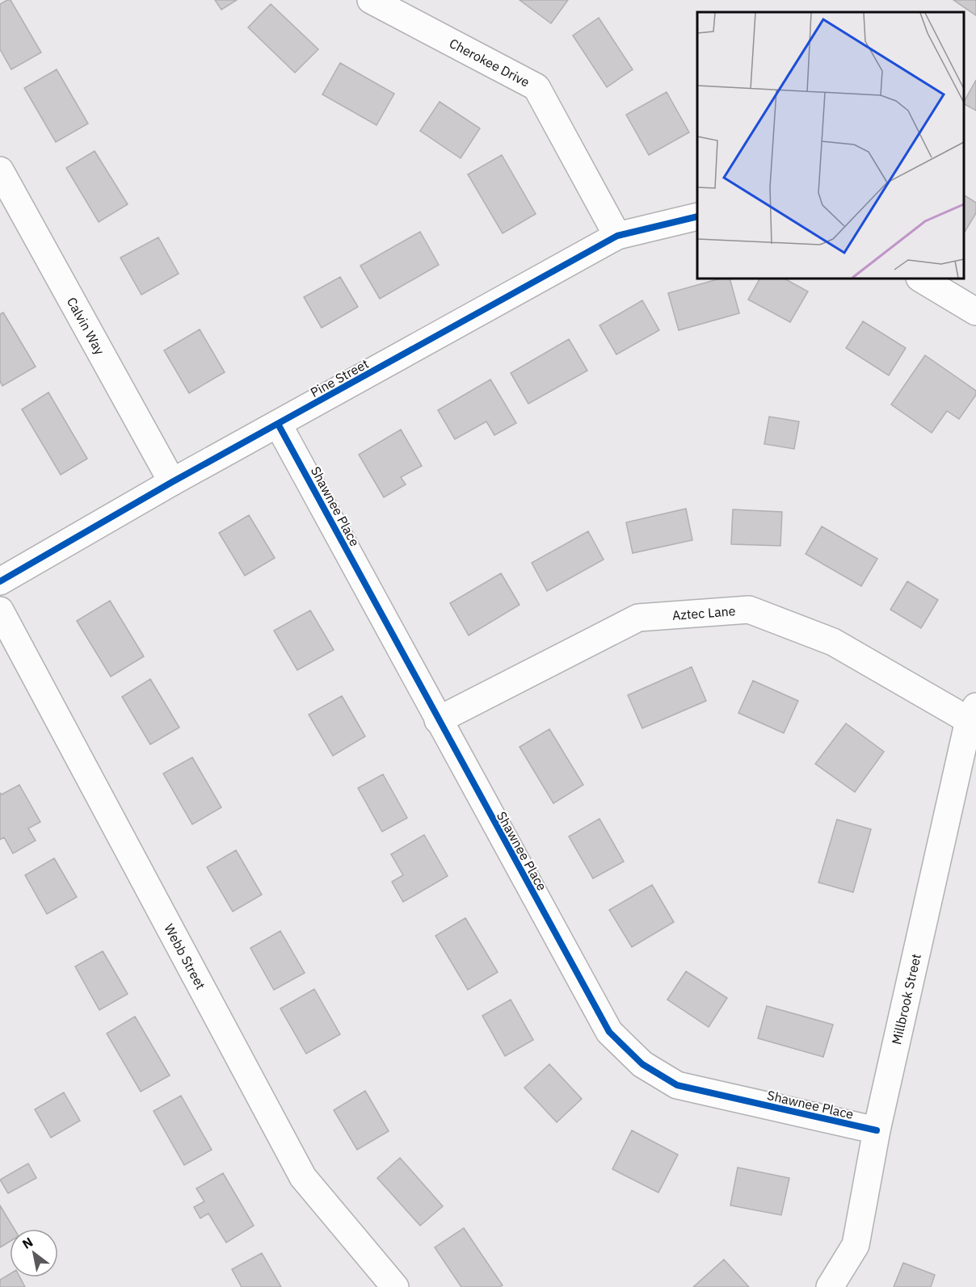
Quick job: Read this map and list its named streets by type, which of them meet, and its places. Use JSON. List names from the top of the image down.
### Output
{
  "streets": {
    "street": [
      "Cherokee Drive",
      "Calvin Way",
      "Pine Street",
      "Shawnee Place",
      "Aztec Lane",
      "Webb Street",
      "Millbrook Street"
    ]
  },
  "crossings": [
    ["Cherokee Drive", "Pine Street"],
    ["Calvin Way", "Pine Street"],
    ["Pine Street", "Shawnee Place"],
    ["Shawnee Place", "Aztec Lane"],
    ["Shawnee Place", "Millbrook Street"],
    ["Aztec Lane", "Millbrook Street"]
  ],
  "north": "top left"
}
